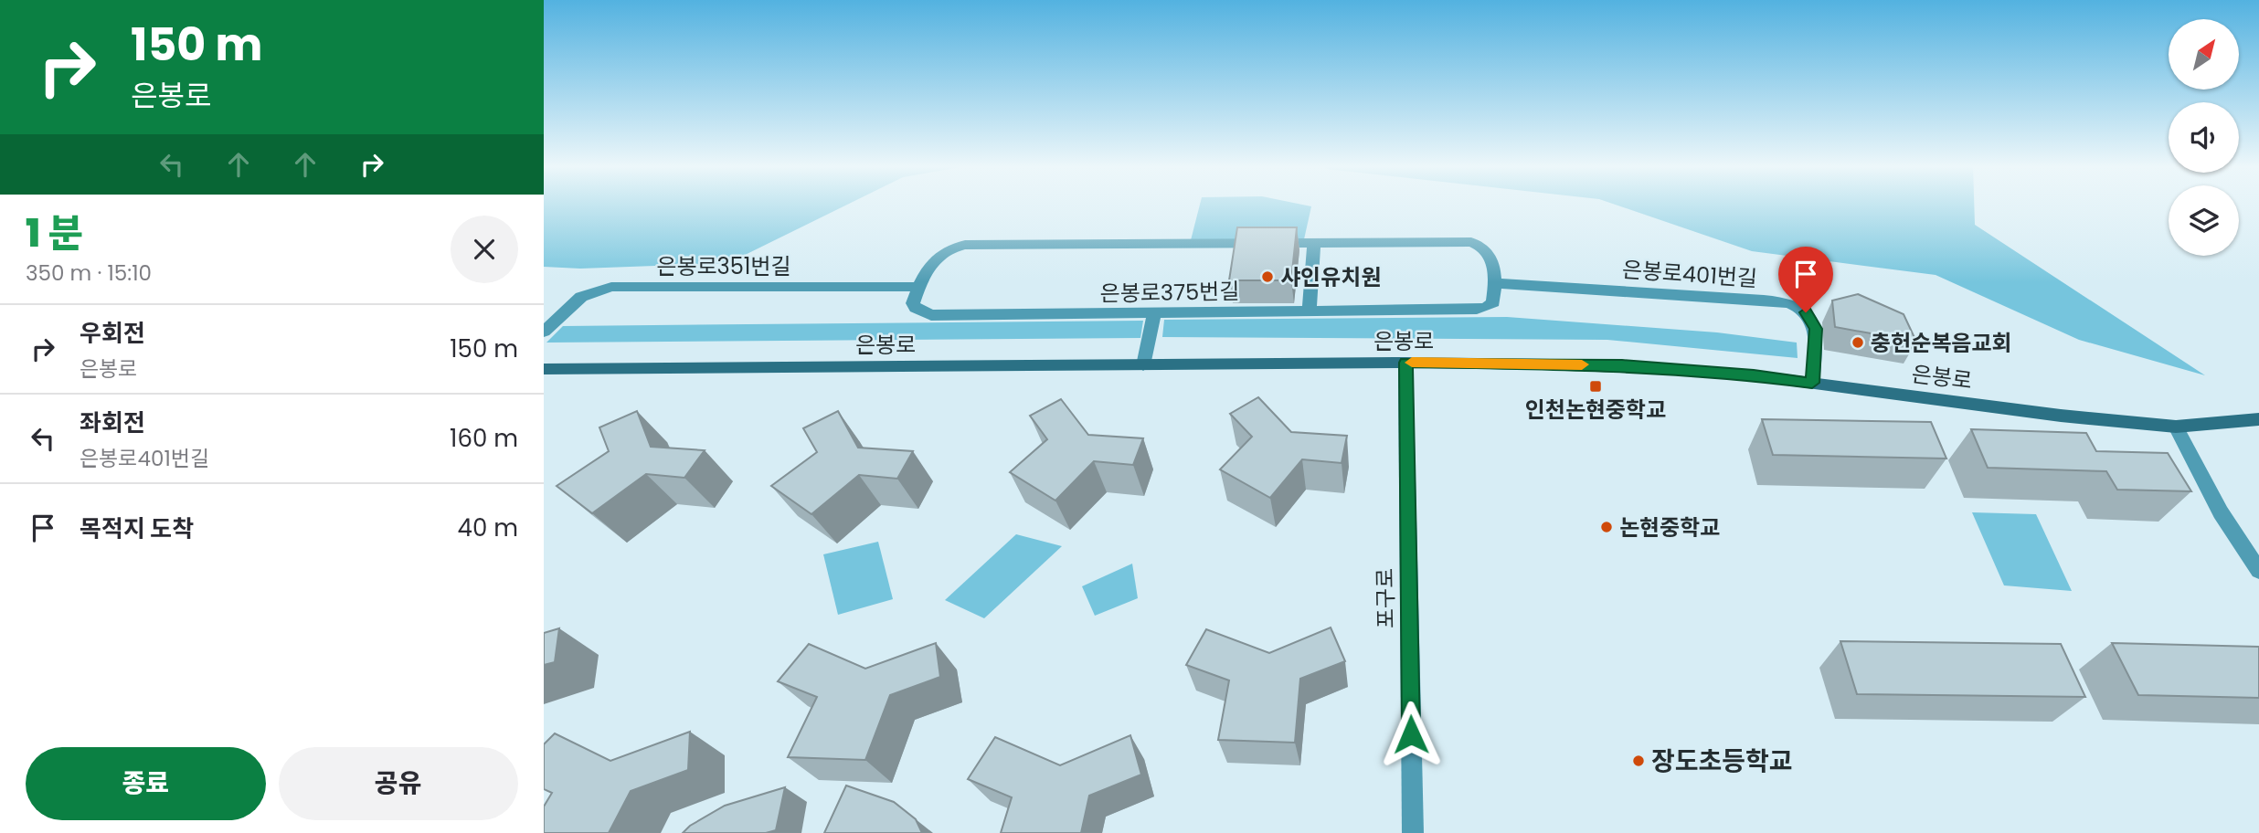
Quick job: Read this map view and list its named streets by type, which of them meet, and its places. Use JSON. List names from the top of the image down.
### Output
{
  "streets": {
    "main road": ["은봉로"],
    "street": [
      "은봉로351번길",
      "은봉로401번길",
      "은봉로375번길",
      "포구로"
    ]
  },
  "crossings": [
    ["은봉로351번길", "은봉로375번길"],
    ["은봉로401번길", "은봉로375번길"],
    ["은봉로401번길", "은봉로"],
    ["은봉로", "포구로"]
  ],
  "places": {
    "other": [
      "샤인유치원",
      "충헌순복음교회",
      "논현중학교",
      "장도초등학교"
    ],
    "transit": ["인천논현중학교"]
  },
  "north": "top right",
  "page": {
    "turn": ["150 m", "은봉로"],
    "heading": ["1 분", "350 m · 15:10"],
    "list": [
      {
        "name": "우회전",
        "note": "은봉로",
        "value": "150 m"
      },
      {
        "name": "좌회전",
        "note": "은봉로401번길",
        "value": "160 m"
      },
      {
        "name": "목적지 도착",
        "value": "40 m"
      }
    ],
    "buttons": ["종료", "공유"]
  }
}
